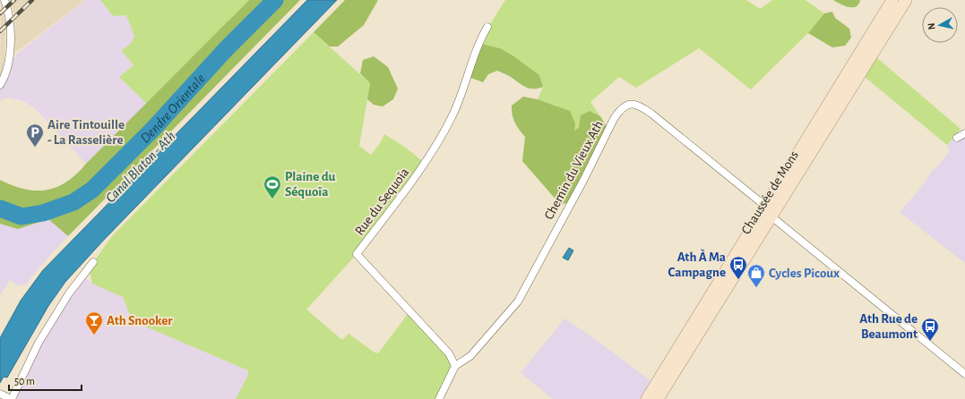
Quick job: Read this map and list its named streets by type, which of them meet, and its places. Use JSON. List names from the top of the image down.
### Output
{
  "streets": {
    "main road": ["Chaussée de Mons"],
    "street": ["Chemin du Vieux Ath", "Rue du Sequoïa"]
  },
  "crossings": [
    ["Chemin du Vieux Ath", "Chaussée de Mons"],
    ["Chemin du Vieux Ath", "Rue du Sequoïa"]
  ],
  "water": ["Dendre Orientale", "Canal Blaton - Ath"],
  "places": {
    "parking": ["Aire Tintouille - La Rasselière"],
    "sports": ["Plaine du Séquoïa"],
    "bus stop": ["Ath À Ma Campagne", "Ath Rue de Beaumont"],
    "shop": ["Cycles Picoux"],
    "bar": ["Ath Snooker"]
  },
  "scale_bar": "50 m",
  "north": "left"
}
